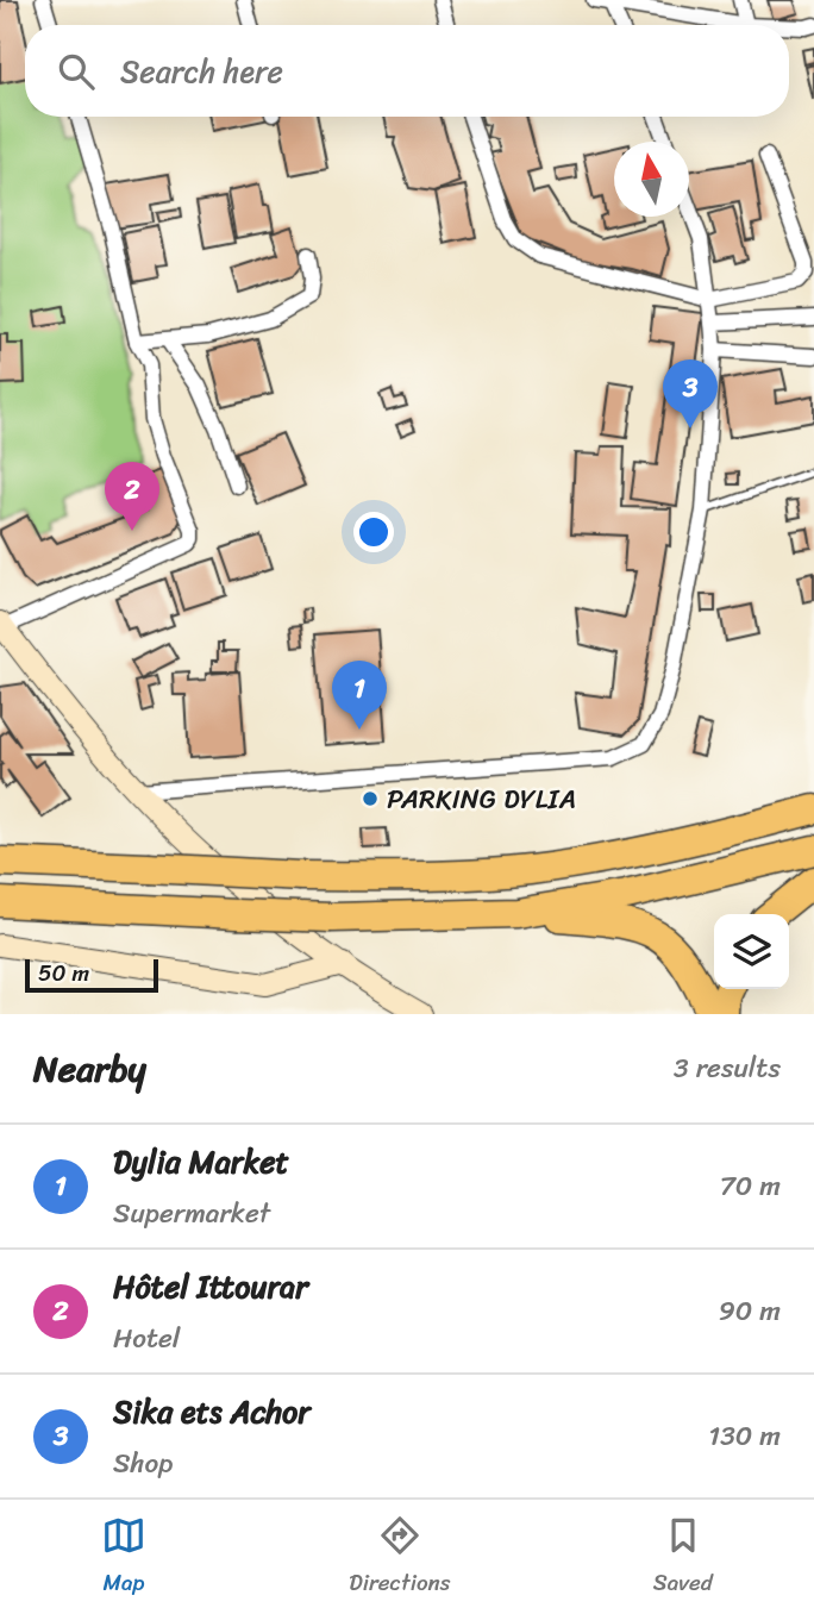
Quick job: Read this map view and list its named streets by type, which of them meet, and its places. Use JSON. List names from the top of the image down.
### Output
{
  "places": ["PARKING DYLIA"],
  "scale_bar": "50 m",
  "north": "top",
  "page": {
    "search": "Search here",
    "pins": ["3", "2", "1"],
    "scale": "50 m",
    "heading": ["Nearby", "3 results"],
    "list": [
      {
        "mark": "1",
        "name": "Dylia Market",
        "note": "Supermarket",
        "value": "70 m"
      },
      {
        "mark": "2",
        "name": "Hôtel Ittourar",
        "note": "Hotel",
        "value": "90 m"
      },
      {
        "mark": "3",
        "name": "Sika ets Achor",
        "note": "Shop",
        "value": "130 m"
      }
    ],
    "nav": ["Map", "Directions", "Saved"]
  }
}
